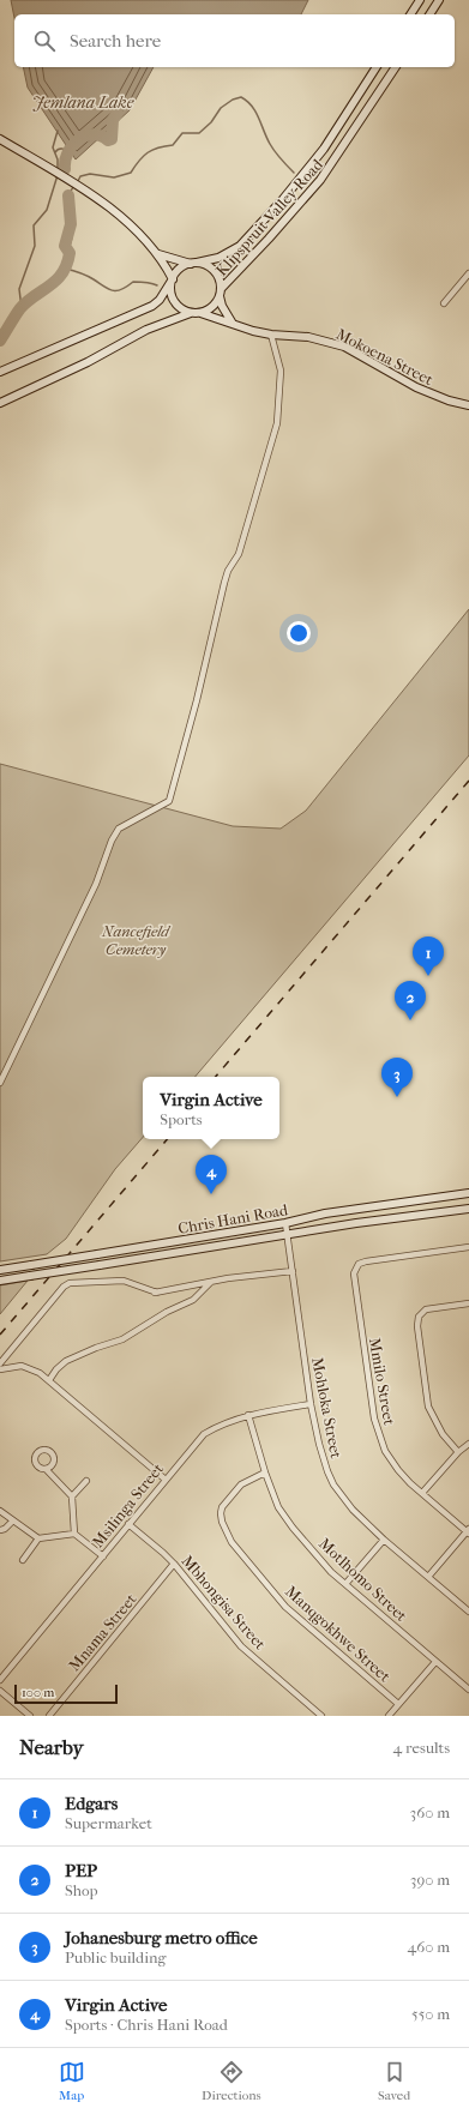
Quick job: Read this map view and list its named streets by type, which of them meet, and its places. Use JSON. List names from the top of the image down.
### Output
{
  "streets": {
    "main road": ["Klipspruit Valley Road", "Mokoena Street", "Chris Hani Road"],
    "street": [
      "Mmilo Street",
      "Mohloka Street",
      "Msilinga Street",
      "Motlhomo Street",
      "Mbhongisa Street",
      "Mnama Street",
      "Manqgokhwe Street"
    ]
  },
  "crossings": [
    ["Klipspruit Valley Road", "Mokoena Street"],
    ["Chris Hani Road", "Mohloka Street"],
    ["Mohloka Street", "Msilinga Street"],
    ["Msilinga Street", "Motlhomo Street"],
    ["Msilinga Street", "Mbhongisa Street"],
    ["Motlhomo Street", "Manqgokhwe Street"],
    ["Mbhongisa Street", "Mnama Street"]
  ],
  "water": ["Jemlana Lake"],
  "parks": ["Nancefield Cemetery"],
  "scale_bar": "100 m",
  "page": {
    "search": "Search here",
    "pins": [
      "1",
      "2",
      "3",
      "4"
    ],
    "popup": ["Virgin Active", "Sports"],
    "scale": "100 m",
    "heading": ["Nearby", "4 results"],
    "list": [
      {
        "mark": "1",
        "name": "Edgars",
        "note": "Supermarket",
        "value": "360 m"
      },
      {
        "mark": "2",
        "name": "PEP",
        "note": "Shop",
        "value": "390 m"
      },
      {
        "mark": "3",
        "name": "Johanesburg metro office",
        "note": "Public building",
        "value": "460 m"
      },
      {
        "mark": "4",
        "name": "Virgin Active",
        "note": "Sports · Chris Hani Road",
        "value": "550 m"
      }
    ],
    "nav": ["Map", "Directions", "Saved"]
  }
}
